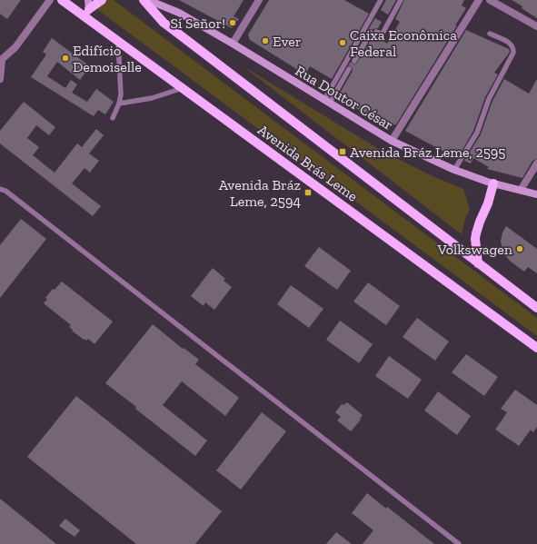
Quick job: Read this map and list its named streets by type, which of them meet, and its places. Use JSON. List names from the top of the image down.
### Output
{
  "streets": {
    "main road": ["Avenida Brás Leme"],
    "street": ["Rua Doutor César"]
  },
  "places": {
    "other": [
      "Sí Señor!",
      "Ever",
      "Caixa Econômica Federal",
      "Edifício Demoiselle",
      "Volkswagen"
    ],
    "transit": ["Avenida Bráz Leme, 2595", "Avenida Bráz Leme, 2594"]
  }
}
